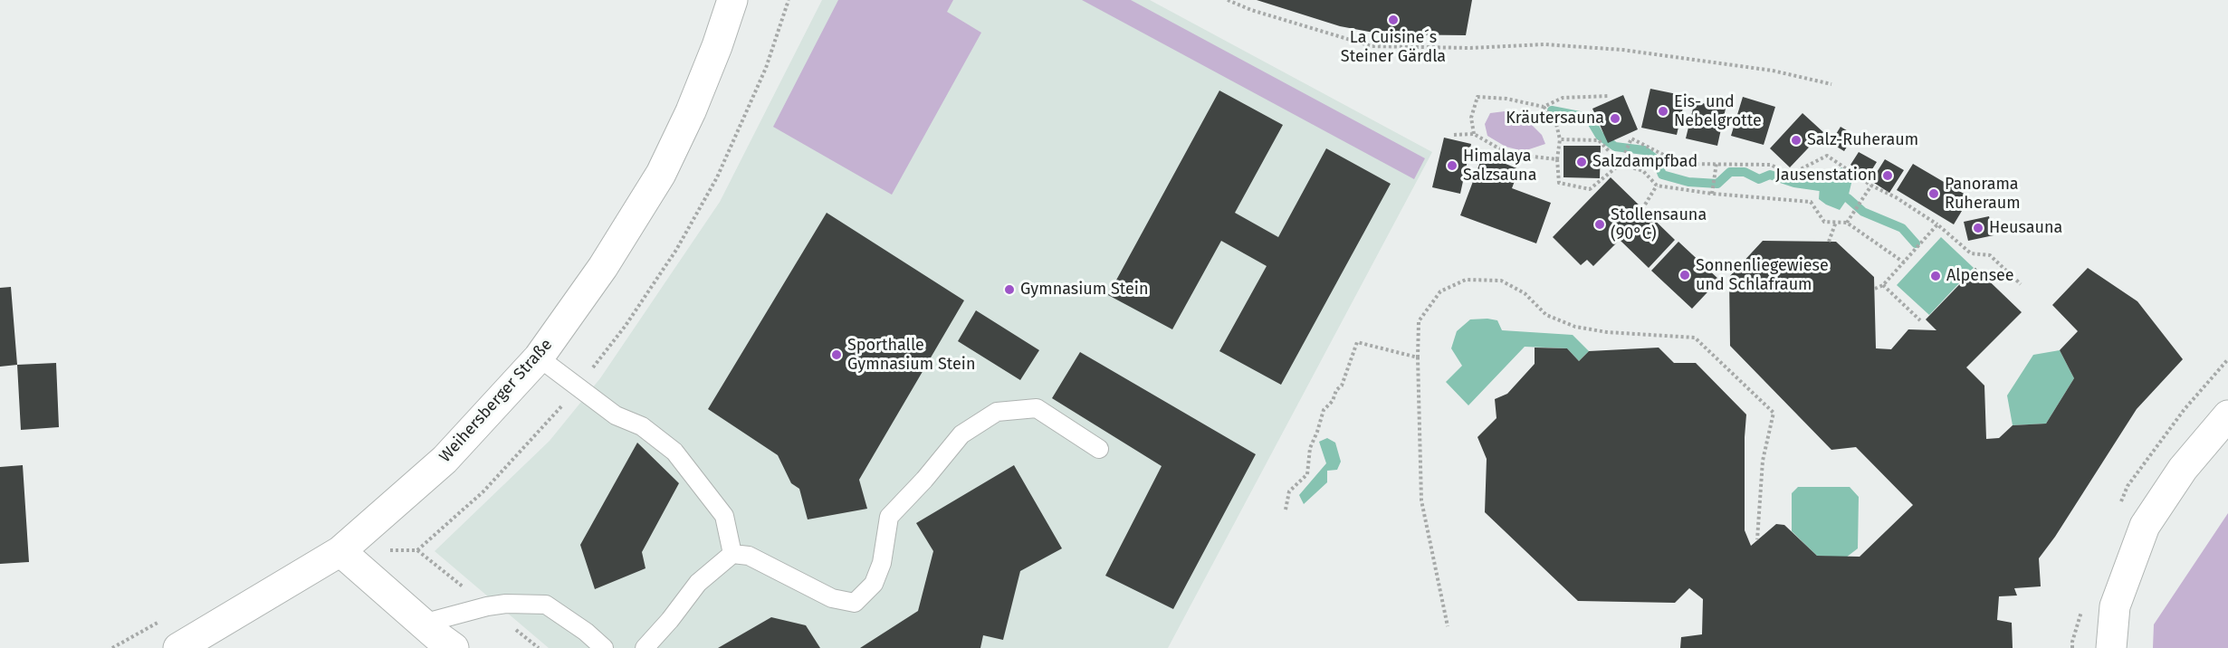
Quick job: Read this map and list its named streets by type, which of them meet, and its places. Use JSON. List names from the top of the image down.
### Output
{
  "streets": {
    "street": ["Weihersberger Straße"]
  },
  "places": [
    "La Cuisine´s Steiner Gärdla",
    "Eis- und Nebelgrotte",
    "Kräutersauna",
    "Salz-Ruheraum",
    "Salzdampfbad",
    "Himalaya Salzsauna",
    "Jausenstation",
    "Panorama Ruheraum",
    "Stollensauna (90°C)",
    "Heusauna",
    "Sonnenliegewiese und Schlafraum",
    "Alpensee",
    "Gymnasium Stein",
    "Sporthalle Gymnasium Stein"
  ]
}
